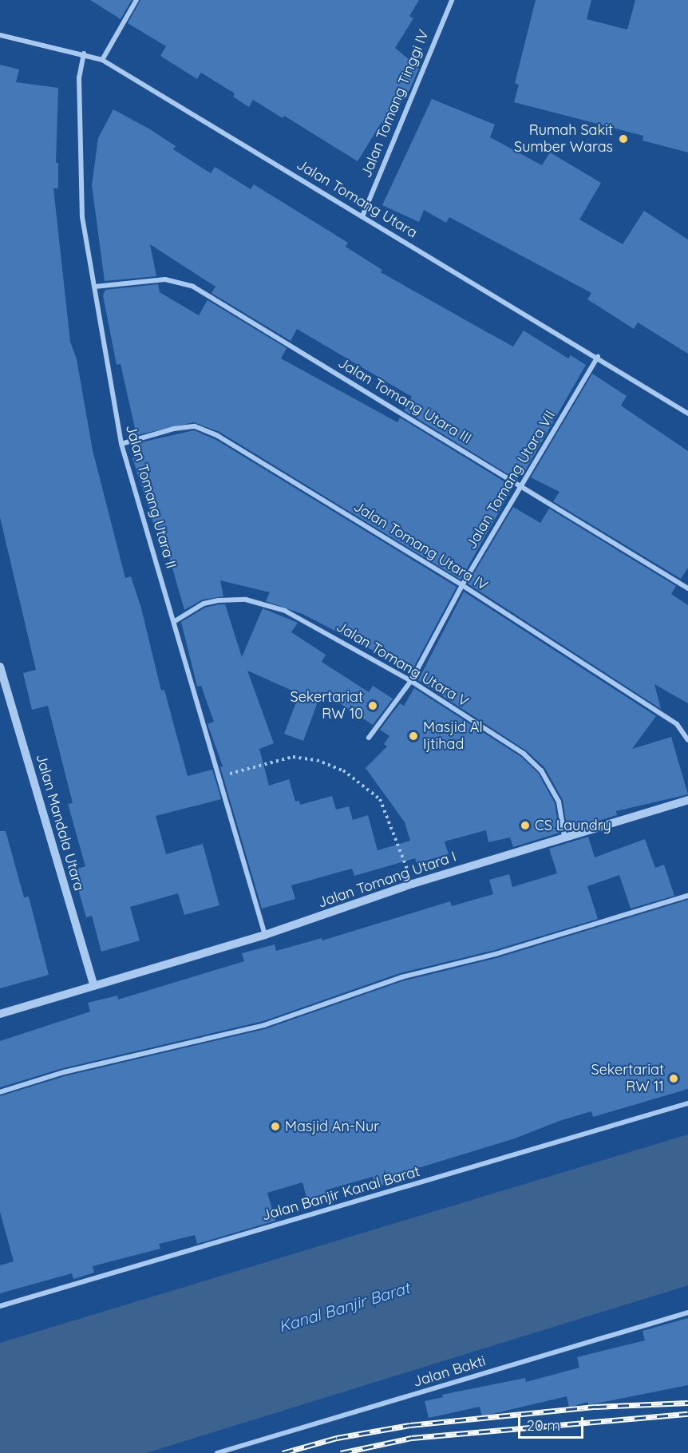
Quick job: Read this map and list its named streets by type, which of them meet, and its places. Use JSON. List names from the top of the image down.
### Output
{
  "streets": {
    "street": [
      "Jalan Tomang Tinggi IV",
      "Jalan Tomang Utara",
      "Jalan Tomang Utara III",
      "Jalan Tomang Utara VII",
      "Jalan Tomang Utara II",
      "Jalan Tomang Utara IV",
      "Jalan Tomang Utara V",
      "Jalan Mandala Utara",
      "Jalan Tomang Utara I",
      "Jalan Banjir Kanal Barat",
      "Jalan Bakti"
    ]
  },
  "crossings": [
    ["Jalan Tomang Tinggi IV", "Jalan Tomang Utara"],
    ["Jalan Tomang Utara", "Jalan Tomang Utara VII"],
    ["Jalan Tomang Utara", "Jalan Tomang Utara II"],
    ["Jalan Tomang Utara III", "Jalan Tomang Utara VII"],
    ["Jalan Tomang Utara III", "Jalan Tomang Utara II"],
    ["Jalan Tomang Utara VII", "Jalan Tomang Utara IV"],
    ["Jalan Tomang Utara VII", "Jalan Tomang Utara V"],
    ["Jalan Tomang Utara II", "Jalan Tomang Utara IV"],
    ["Jalan Tomang Utara II", "Jalan Tomang Utara V"],
    ["Jalan Tomang Utara II", "Jalan Tomang Utara I"],
    ["Jalan Tomang Utara V", "Jalan Tomang Utara I"],
    ["Jalan Mandala Utara", "Jalan Tomang Utara I"]
  ],
  "water": ["Kanal Banjir Barat"],
  "places": [
    "Rumah Sakit Sumber Waras",
    "Sekertariat RW 10",
    "Masjid Al Ijtihad",
    "CS Laundry",
    "Sekertariat RW 11",
    "Masjid An-Nur"
  ],
  "scale_bar": "20 m"
}
